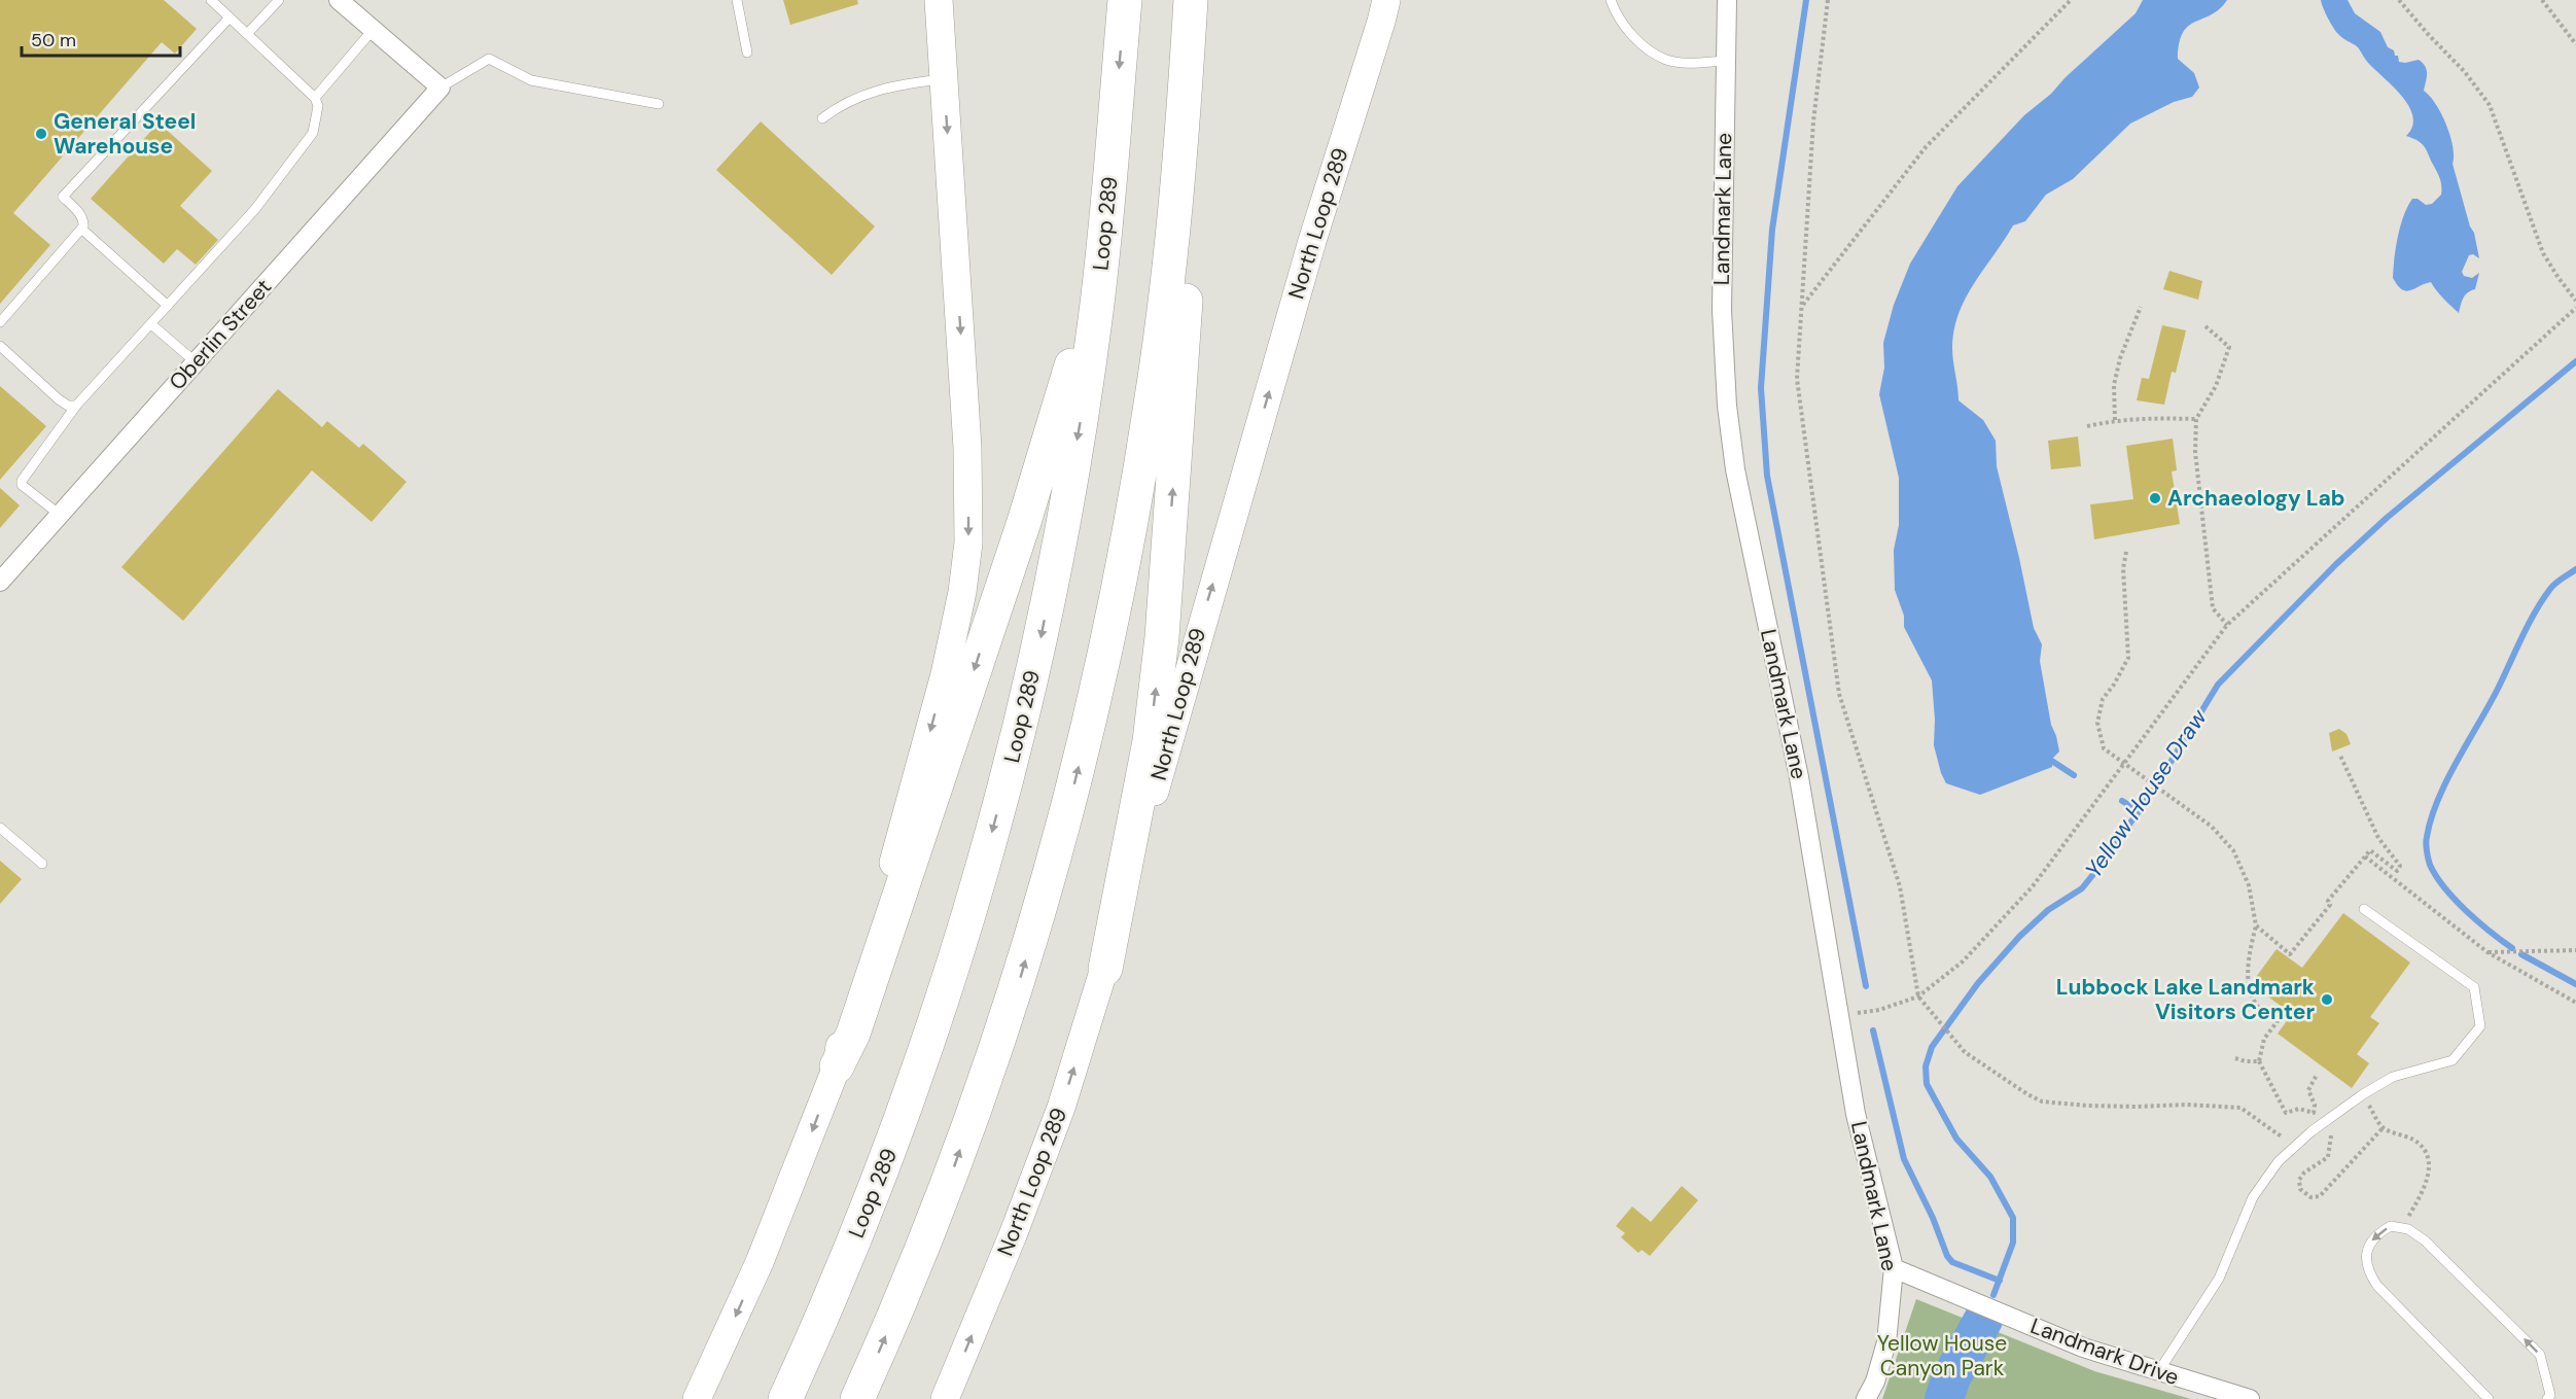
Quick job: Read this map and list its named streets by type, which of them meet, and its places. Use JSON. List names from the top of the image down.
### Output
{
  "streets": {
    "highway": ["Loop 289"],
    "main road": ["North Loop 289"],
    "street": ["Landmark Lane", "Oberlin Street", "Landmark Drive"]
  },
  "crossings": [
    ["Landmark Lane", "Landmark Drive"]
  ],
  "water": ["Yellow House Draw"],
  "parks": ["Yellow House Canyon Park"],
  "places": ["General Steel Warehouse", "Archaeology Lab", "Lubbock Lake Landmark Visitors Center"],
  "scale_bar": "50 m"
}
